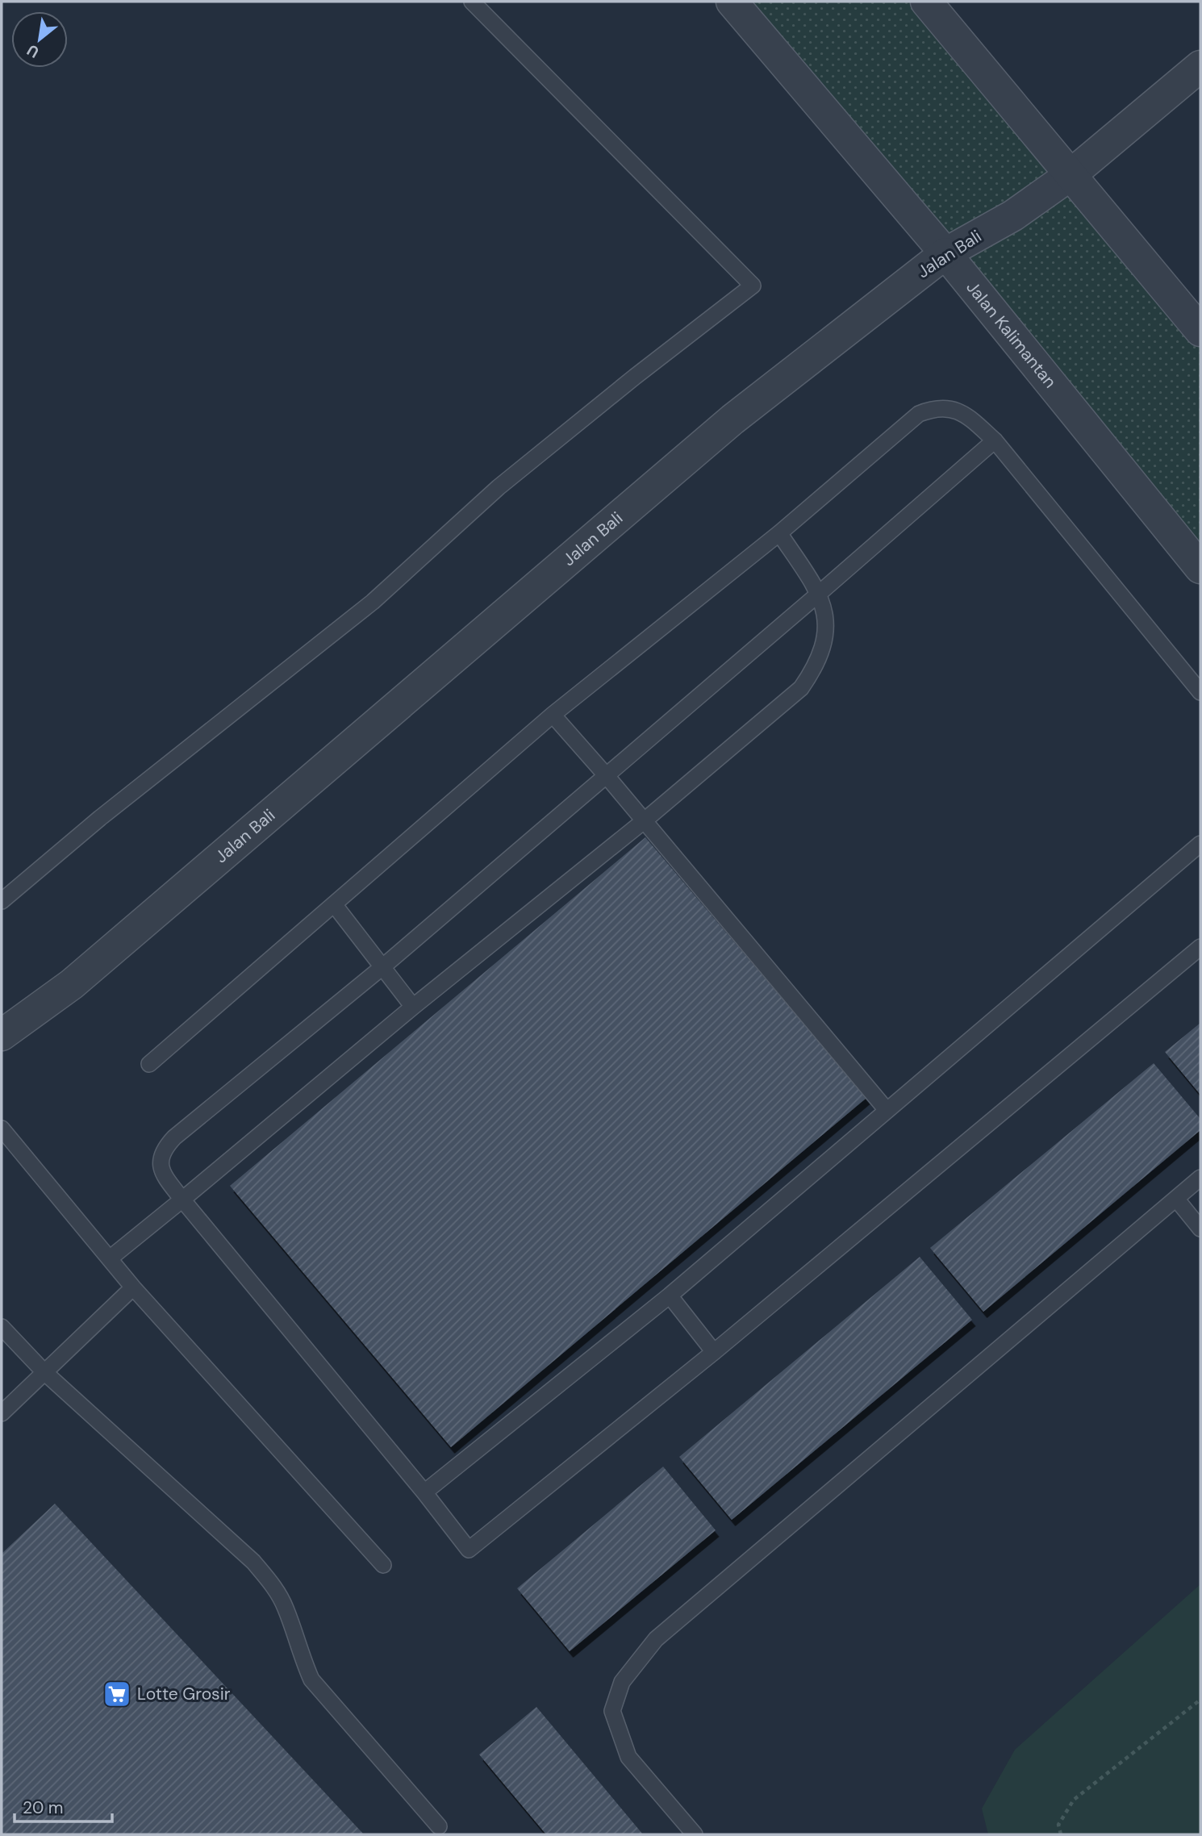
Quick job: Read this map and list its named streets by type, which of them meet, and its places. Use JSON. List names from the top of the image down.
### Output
{
  "streets": {
    "street": ["Jalan Bali", "Jalan Kalimantan"]
  },
  "crossings": [
    ["Jalan Bali", "Jalan Kalimantan"]
  ],
  "places": {
    "supermarket": ["Lotte Grosir"]
  },
  "scale_bar": "20 m",
  "north": "bottom left"
}
